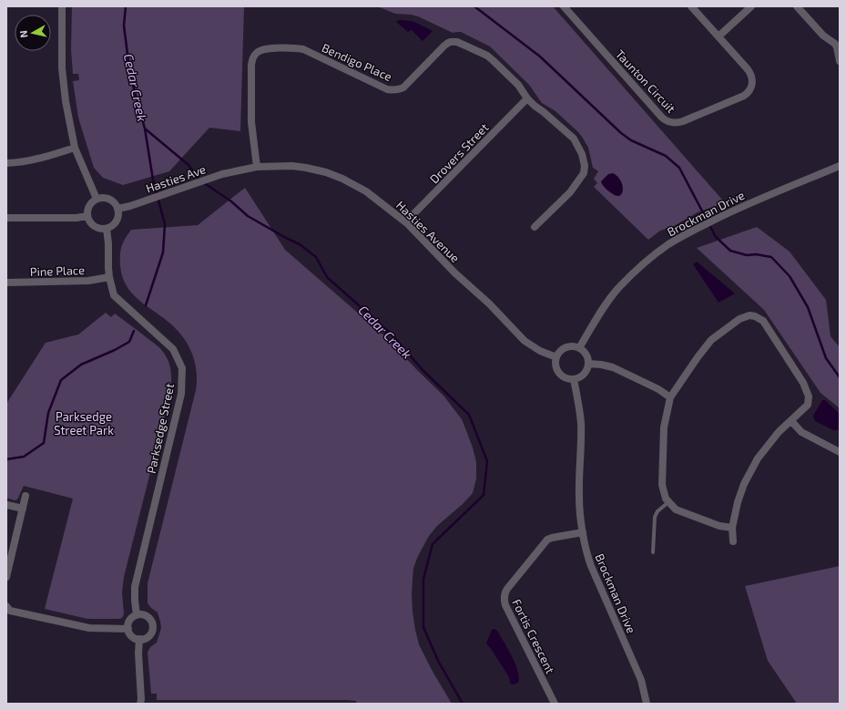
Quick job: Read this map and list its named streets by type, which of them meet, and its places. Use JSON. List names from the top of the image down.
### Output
{
  "streets": {
    "street": [
      "Bendigo Place",
      "Taunton Circuit",
      "Drovers Street",
      "Hasties Ave",
      "Brockman Drive",
      "Hasties Avenue",
      "Pine Place",
      "Parksedge Street",
      "Fortis Crescent"
    ]
  },
  "crossings": [
    ["Bendigo Place", "Drovers Street"],
    ["Bendigo Place", "Hasties Avenue"],
    ["Drovers Street", "Hasties Avenue"],
    ["Hasties Ave", "Hasties Avenue"],
    ["Hasties Ave", "Parksedge Street"],
    ["Brockman Drive", "Hasties Avenue"],
    ["Brockman Drive", "Fortis Crescent"],
    ["Pine Place", "Parksedge Street"]
  ],
  "water": ["Cedar Creek"],
  "parks": ["Parksedge Street Park"],
  "north": "left"
}
